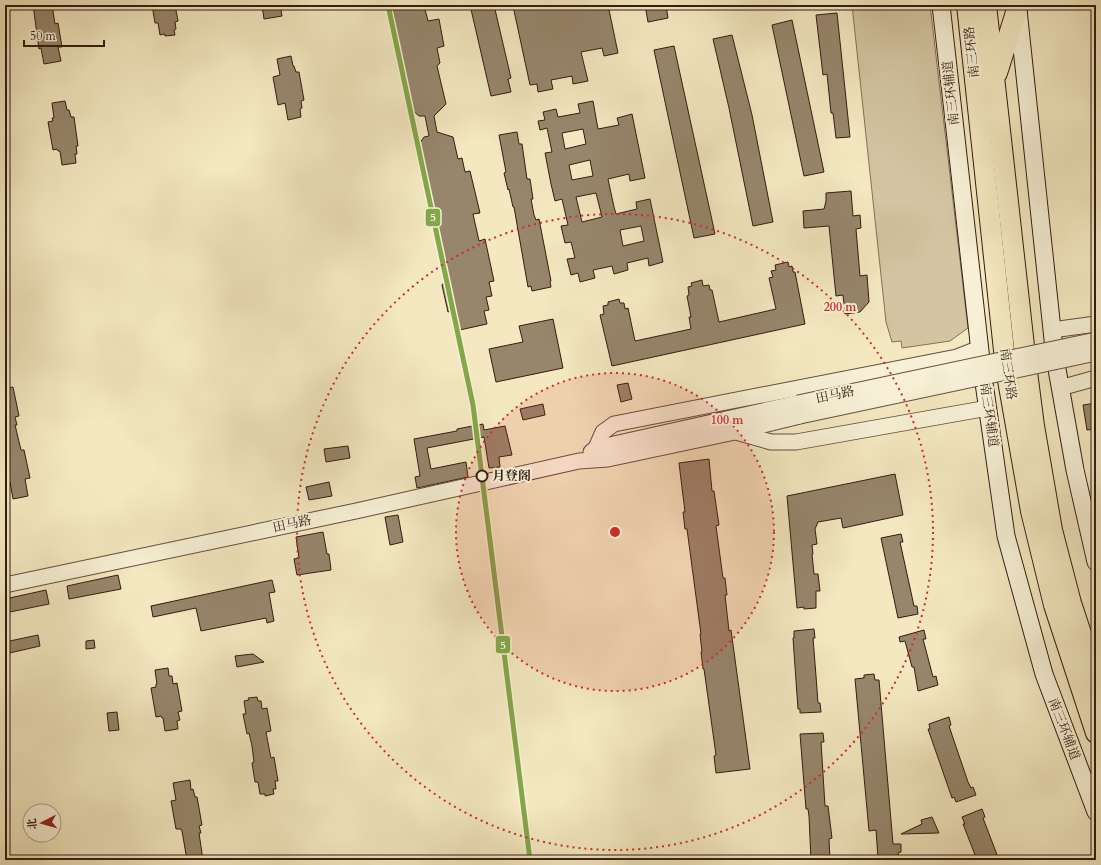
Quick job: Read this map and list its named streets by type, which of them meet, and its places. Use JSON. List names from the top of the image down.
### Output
{
  "streets": {
    "highway": ["南三环路"],
    "main road": ["南三环辅道"],
    "street": ["田马路"]
  },
  "places": ["月登阁"],
  "lines": ["transit line 5"],
  "scale_bar": "50 m",
  "north": "left",
  "rings": ["200 m", "100 m"]
}
